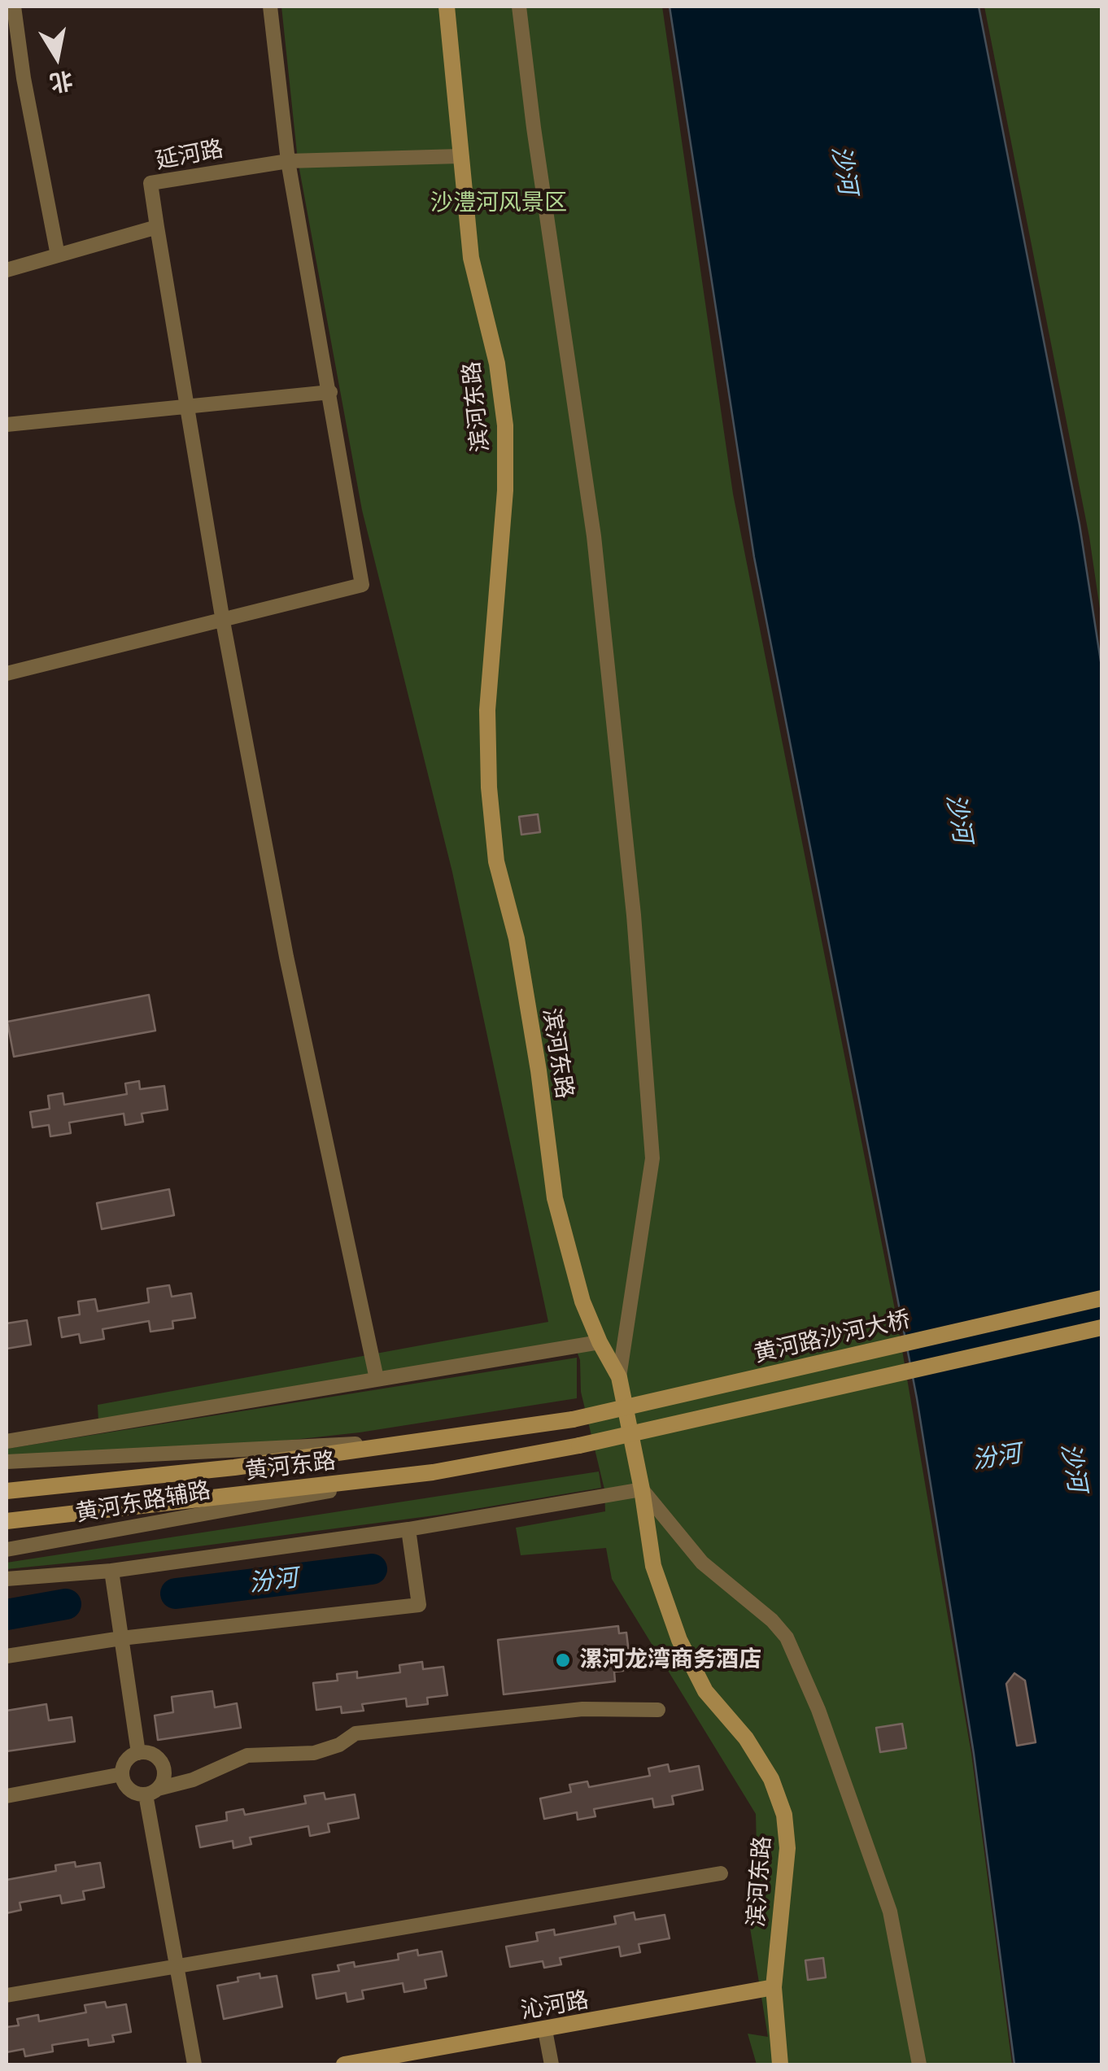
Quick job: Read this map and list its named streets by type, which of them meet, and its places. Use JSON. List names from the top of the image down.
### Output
{
  "streets": {
    "street": [
      "延河路",
      "滨河东路",
      "黄河路沙河大桥",
      "黄河东路",
      "黄河东路辅路",
      "沁河路"
    ]
  },
  "crossings": [
    ["滨河东路", "沁河路"],
    ["黄河路沙河大桥", "黄河东路"],
    ["黄河东路", "黄河东路辅路"]
  ],
  "water": ["沙河", "汾河"],
  "parks": ["沙澧河风景区"],
  "places": ["漯河龙湾商务酒店"],
  "north": "bottom"
}
